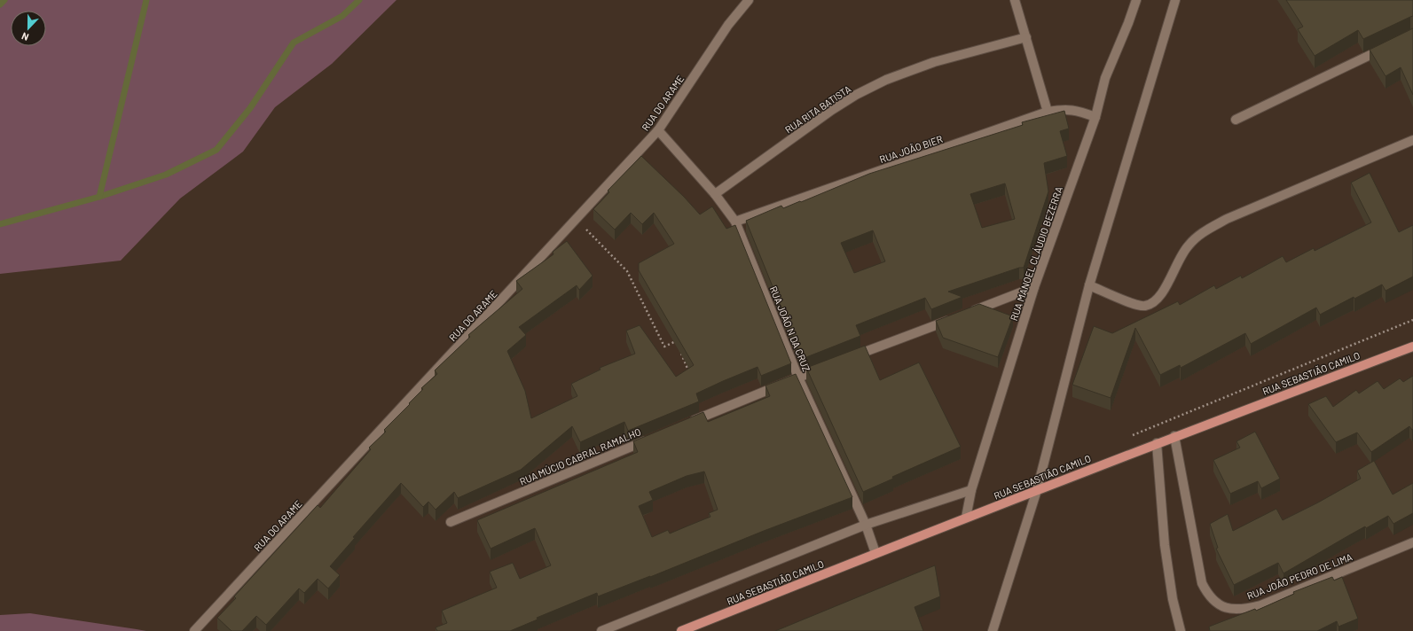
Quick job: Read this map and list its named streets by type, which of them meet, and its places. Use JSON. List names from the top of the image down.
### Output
{
  "streets": {
    "main road": ["RUA SEBASTIÃO CAMILO"],
    "street": [
      "RUA DO ARAME",
      "RUA RITA BATISTA",
      "RUA JOÃO BIER",
      "RUA MANOEL CLÁUDIO BEZERRA",
      "RUA JOÃO N DA CRUZ",
      "RUA MÚCIO CABRAL RAMALHO",
      "RUA JOÃO PEDRO DE LIMA"
    ]
  },
  "crossings": [
    ["RUA DO ARAME", "RUA JOÃO N DA CRUZ"],
    ["RUA RITA BATISTA", "RUA JOÃO N DA CRUZ"],
    ["RUA JOÃO BIER", "RUA MANOEL CLÁUDIO BEZERRA"],
    ["RUA JOÃO BIER", "RUA JOÃO N DA CRUZ"],
    ["RUA MANOEL CLÁUDIO BEZERRA", "RUA SEBASTIÃO CAMILO"],
    ["RUA JOÃO N DA CRUZ", "RUA SEBASTIÃO CAMILO"],
    ["RUA SEBASTIÃO CAMILO", "RUA JOÃO PEDRO DE LIMA"]
  ],
  "north": "bottom"
}
